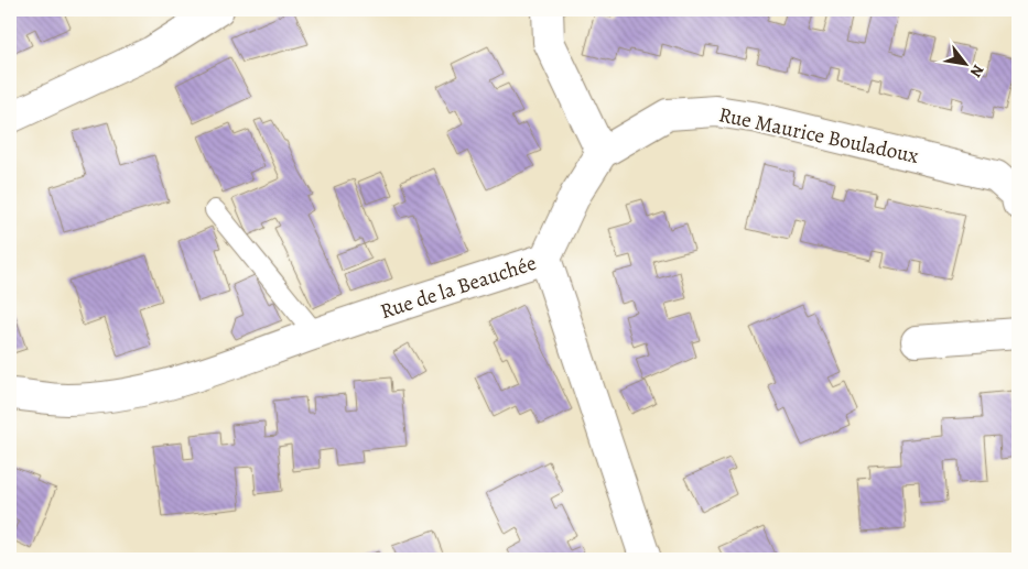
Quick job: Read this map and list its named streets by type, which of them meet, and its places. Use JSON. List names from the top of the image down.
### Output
{
  "streets": {
    "street": ["Rue Maurice Bouladoux", "Rue de la Beauchée"]
  },
  "crossings": [
    ["Rue Maurice Bouladoux", "Rue de la Beauchée"]
  ],
  "north": "bottom right"
}
